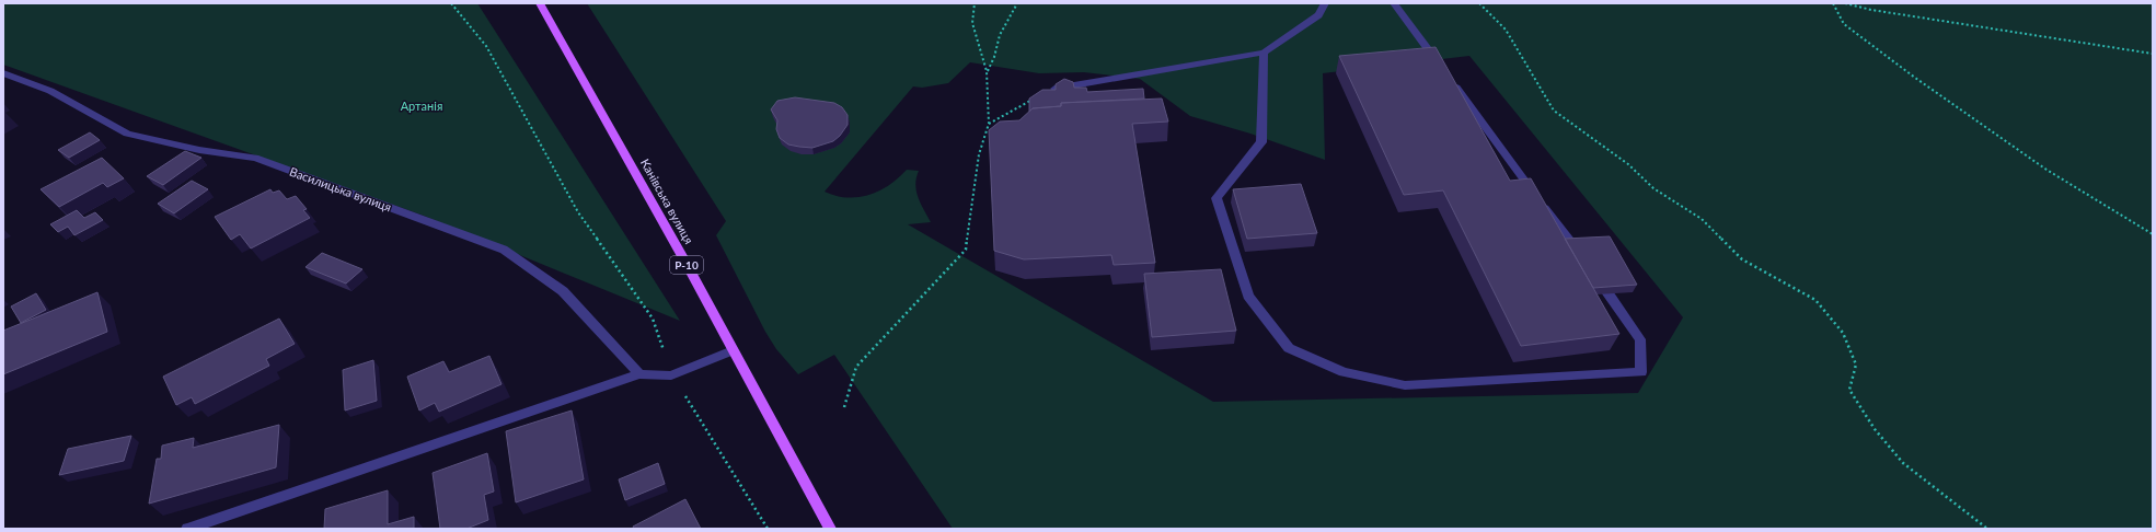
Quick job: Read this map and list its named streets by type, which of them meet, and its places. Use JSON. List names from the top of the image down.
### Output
{
  "streets": {
    "main road": ["Канівська вулиця", "Р-10"],
    "street": ["Василицька вулиця"]
  },
  "parks": ["Артанія"]
}
